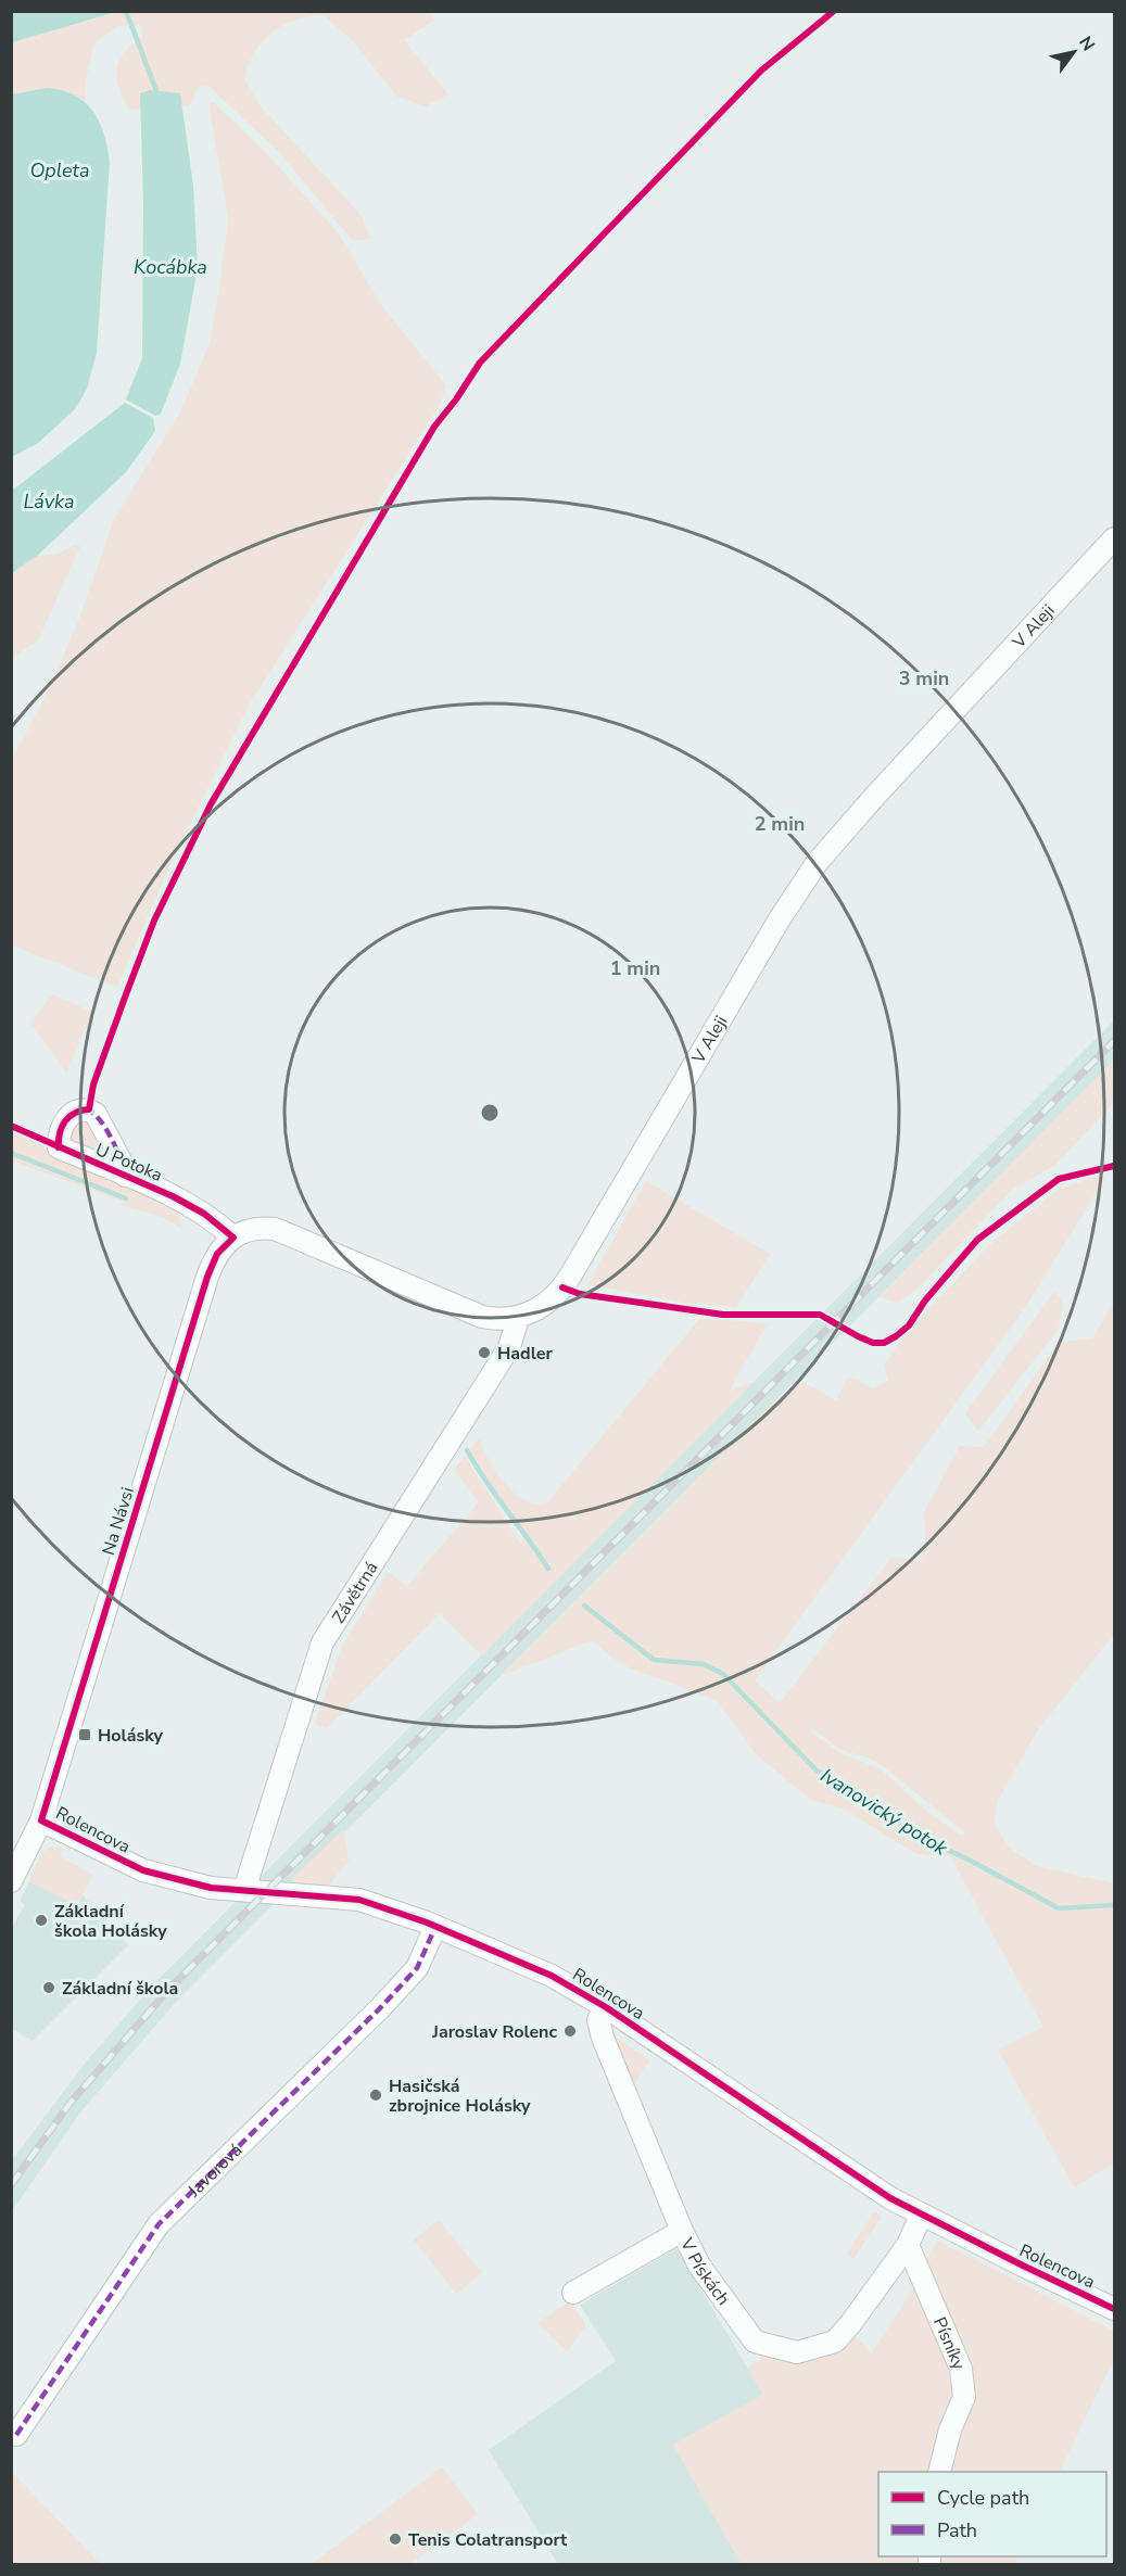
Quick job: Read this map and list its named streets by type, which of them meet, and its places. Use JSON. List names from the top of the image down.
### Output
{
  "streets": {
    "street": [
      "V Aleji",
      "U Potoka",
      "Na Návsi",
      "Závětrná",
      "Rolencova",
      "Javorová",
      "V Pískách",
      "Písníky"
    ]
  },
  "crossings": [
    ["V Aleji", "U Potoka"],
    ["V Aleji", "Na Návsi"],
    ["V Aleji", "Závětrná"],
    ["U Potoka", "Na Návsi"],
    ["Na Návsi", "Rolencova"],
    ["Závětrná", "Rolencova"],
    ["Rolencova", "Javorová"],
    ["Rolencova", "V Pískách"],
    ["V Pískách", "Písníky"]
  ],
  "water": [
    "Opleta",
    "Kocábka",
    "Lávka",
    "Ivanovický potok"
  ],
  "places": {
    "other": [
      "Hadler",
      "Základní škola Holásky",
      "Základní škola",
      "Jaroslav Rolenc",
      "Hasičská zbrojnice Holásky",
      "Tenis Colatransport"
    ],
    "transit": ["Holásky"]
  },
  "legend": ["Cycle path", "Path"],
  "north": "top right",
  "rings": ["3 min", "2 min", "1 min"]
}
